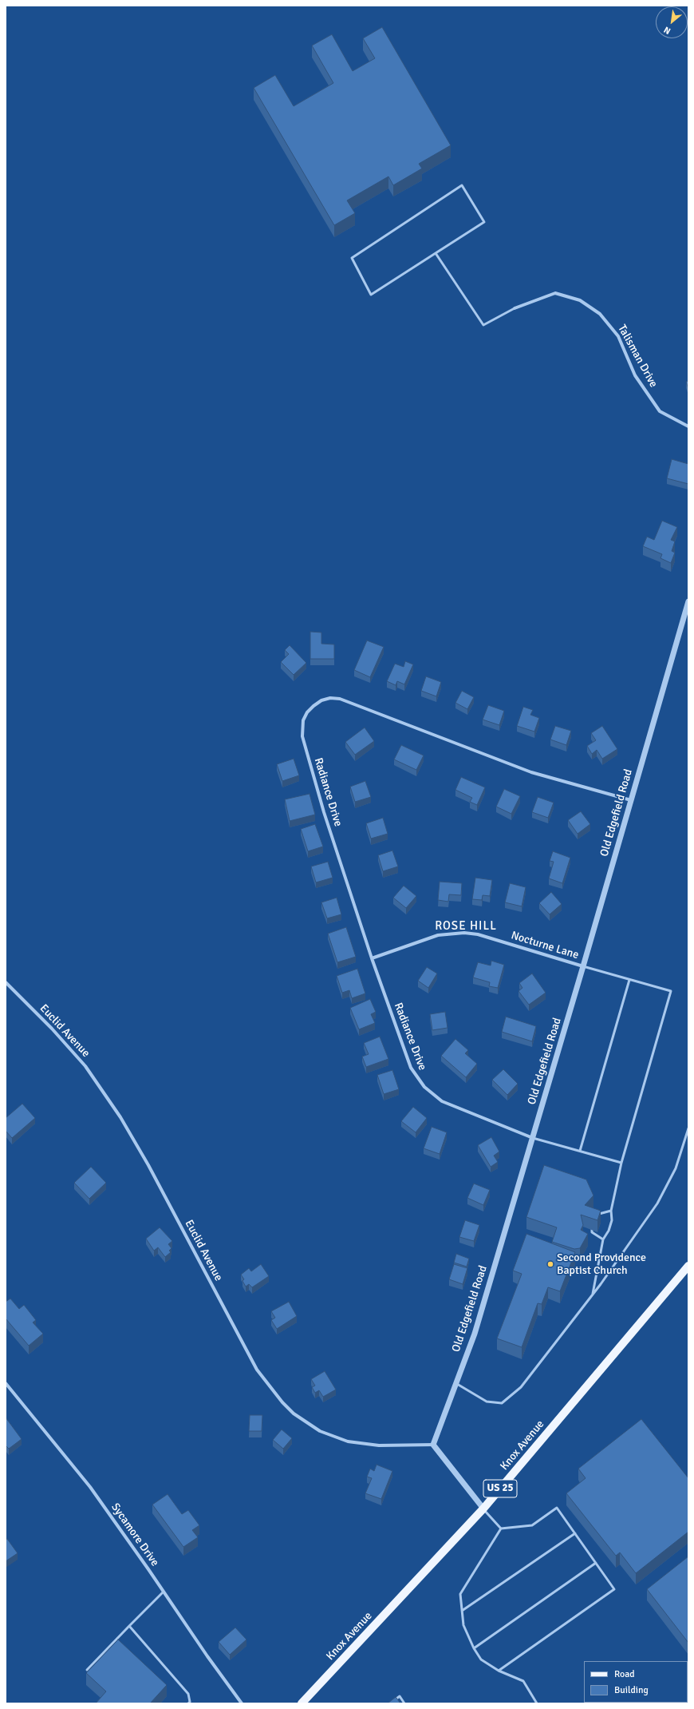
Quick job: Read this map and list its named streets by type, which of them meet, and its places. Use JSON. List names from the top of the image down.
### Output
{
  "streets": {
    "main road": ["Knox Avenue", "US 25"],
    "street": [
      "Talisman Drive",
      "Radiance Drive",
      "Old Edgefield Road",
      "Nocturne Lane",
      "Euclid Avenue",
      "Sycamore Drive"
    ]
  },
  "crossings": [
    ["Radiance Drive", "Old Edgefield Road"],
    ["Radiance Drive", "Nocturne Lane"],
    ["Old Edgefield Road", "Nocturne Lane"],
    ["Old Edgefield Road", "Euclid Avenue"]
  ],
  "districts": ["ROSE HILL"],
  "places": ["Second Providence Baptist Church"],
  "legend": ["Road", "Building"],
  "north": "bottom left"
}
